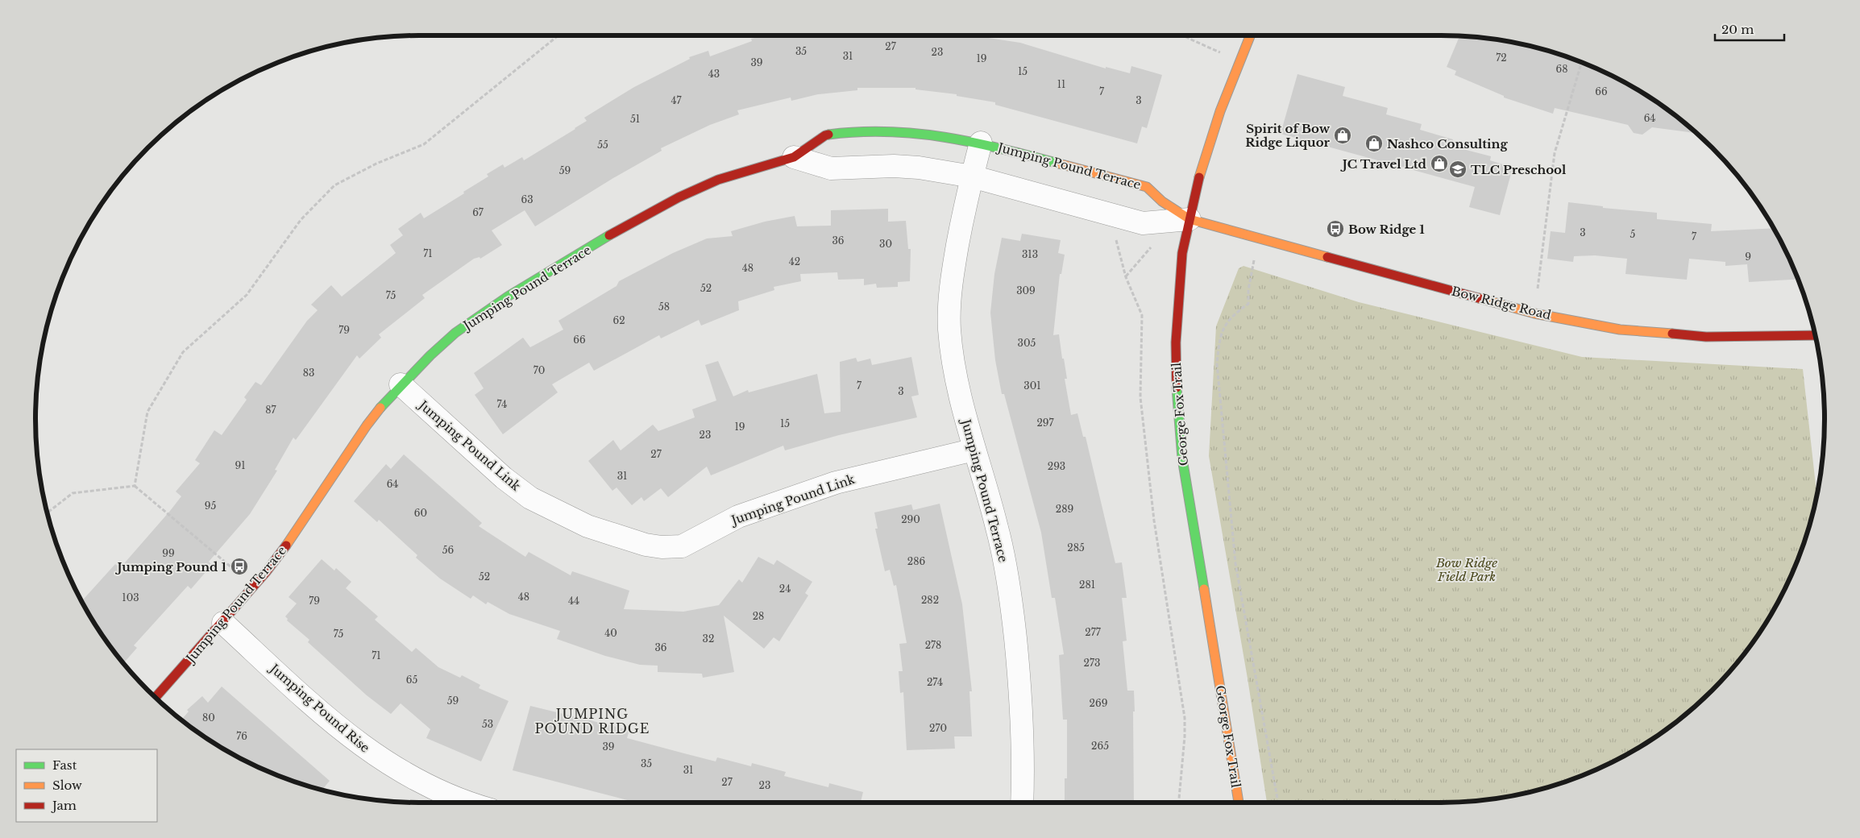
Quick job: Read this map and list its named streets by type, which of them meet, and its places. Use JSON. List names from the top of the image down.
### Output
{
  "streets": {
    "street": [
      "Jumping Pound Terrace",
      "Bow Ridge Road",
      "George Fox Trail",
      "Jumping Pound Link",
      "Jumping Pound Rise"
    ]
  },
  "crossings": [
    ["Jumping Pound Terrace", "Bow Ridge Road"],
    ["Jumping Pound Terrace", "George Fox Trail"],
    ["Jumping Pound Terrace", "Jumping Pound Link"],
    ["Jumping Pound Terrace", "Jumping Pound Rise"],
    ["Bow Ridge Road", "George Fox Trail"]
  ],
  "districts": ["JUMPING POUND RIDGE"],
  "parks": ["Bow Ridge Field Park"],
  "places": {
    "shop": ["Spirit of Bow Ridge Liquor", "Nashco Consulting", "JC Travel Ltd"],
    "school or university": ["TLC Preschool"],
    "bus stop": ["Bow Ridge 1", "Jumping Pound 1"]
  },
  "house_numbers": [
    "27",
    "35",
    "23",
    "31",
    "72",
    "19",
    "39",
    "68",
    "15",
    "43",
    "11",
    "7",
    "66",
    "47",
    "3",
    "64",
    "51",
    "55",
    "59",
    "63",
    "67",
    "3",
    "5",
    "7",
    "36",
    "30",
    "71",
    "313",
    "9",
    "42",
    "48",
    "52",
    "309",
    "75",
    "58",
    "62",
    "79",
    "66",
    "305",
    "70",
    "83",
    "7",
    "301",
    "3",
    "74",
    "87",
    "297",
    "15",
    "19",
    "23",
    "27",
    "91",
    "293",
    "31",
    "64",
    "95",
    "289",
    "60",
    "290",
    "285",
    "56",
    "99",
    "286",
    "52",
    "281",
    "24",
    "48",
    "103",
    "282",
    "79",
    "44",
    "28",
    "277",
    "40",
    "75",
    "32",
    "278",
    "36",
    "71",
    "273",
    "65",
    "274",
    "59",
    "269",
    "80",
    "53",
    "270",
    "76",
    "265",
    "39",
    "35",
    "31",
    "27",
    "23"
  ],
  "legend": ["Fast", "Slow", "Jam"],
  "scale_bar": "20 m"
}
